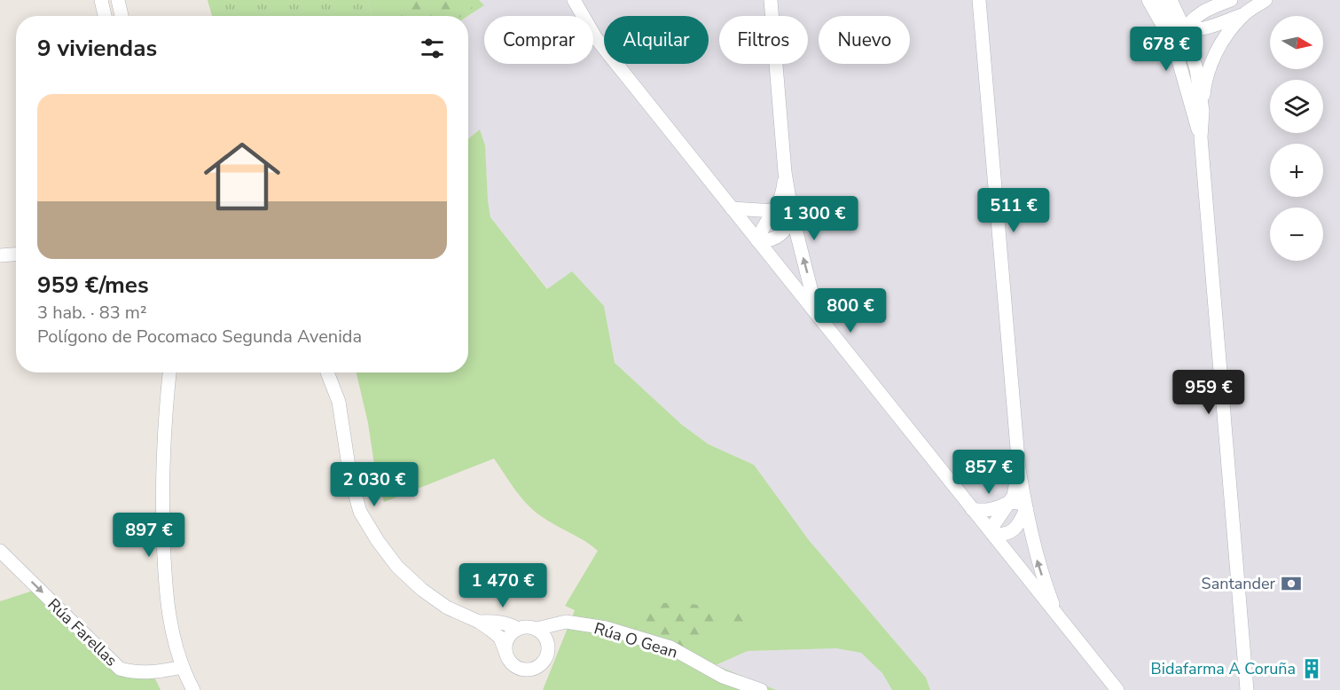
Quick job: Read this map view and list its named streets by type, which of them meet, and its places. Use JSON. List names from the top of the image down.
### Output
{
  "streets": {
    "street": ["Rúa Farellas", "Rúa O Gean"]
  },
  "one_way": ["Rúa Farellas"],
  "places": {
    "bank": ["Santander"],
    "building": ["Bidafarma A Coruña"]
  },
  "north": "right",
  "page": {
    "map_buttons": ["+", "−"],
    "chip": [
      "Comprar",
      "Alquilar",
      "Filtros",
      "Nuevo"
    ],
    "heading": "9 viviendas",
    "price": [
      "678 €",
      "511 €",
      "1 300 €",
      "800 €",
      "959 €",
      "857 €",
      "2 030 €",
      "897 €",
      "1 470 €"
    ],
    "list": [
      {
        "name": "959 €/mes",
        "note": "3 hab. · 83 m² · Polígono de Pocomaco Segunda Avenida"
      }
    ]
  }
}
